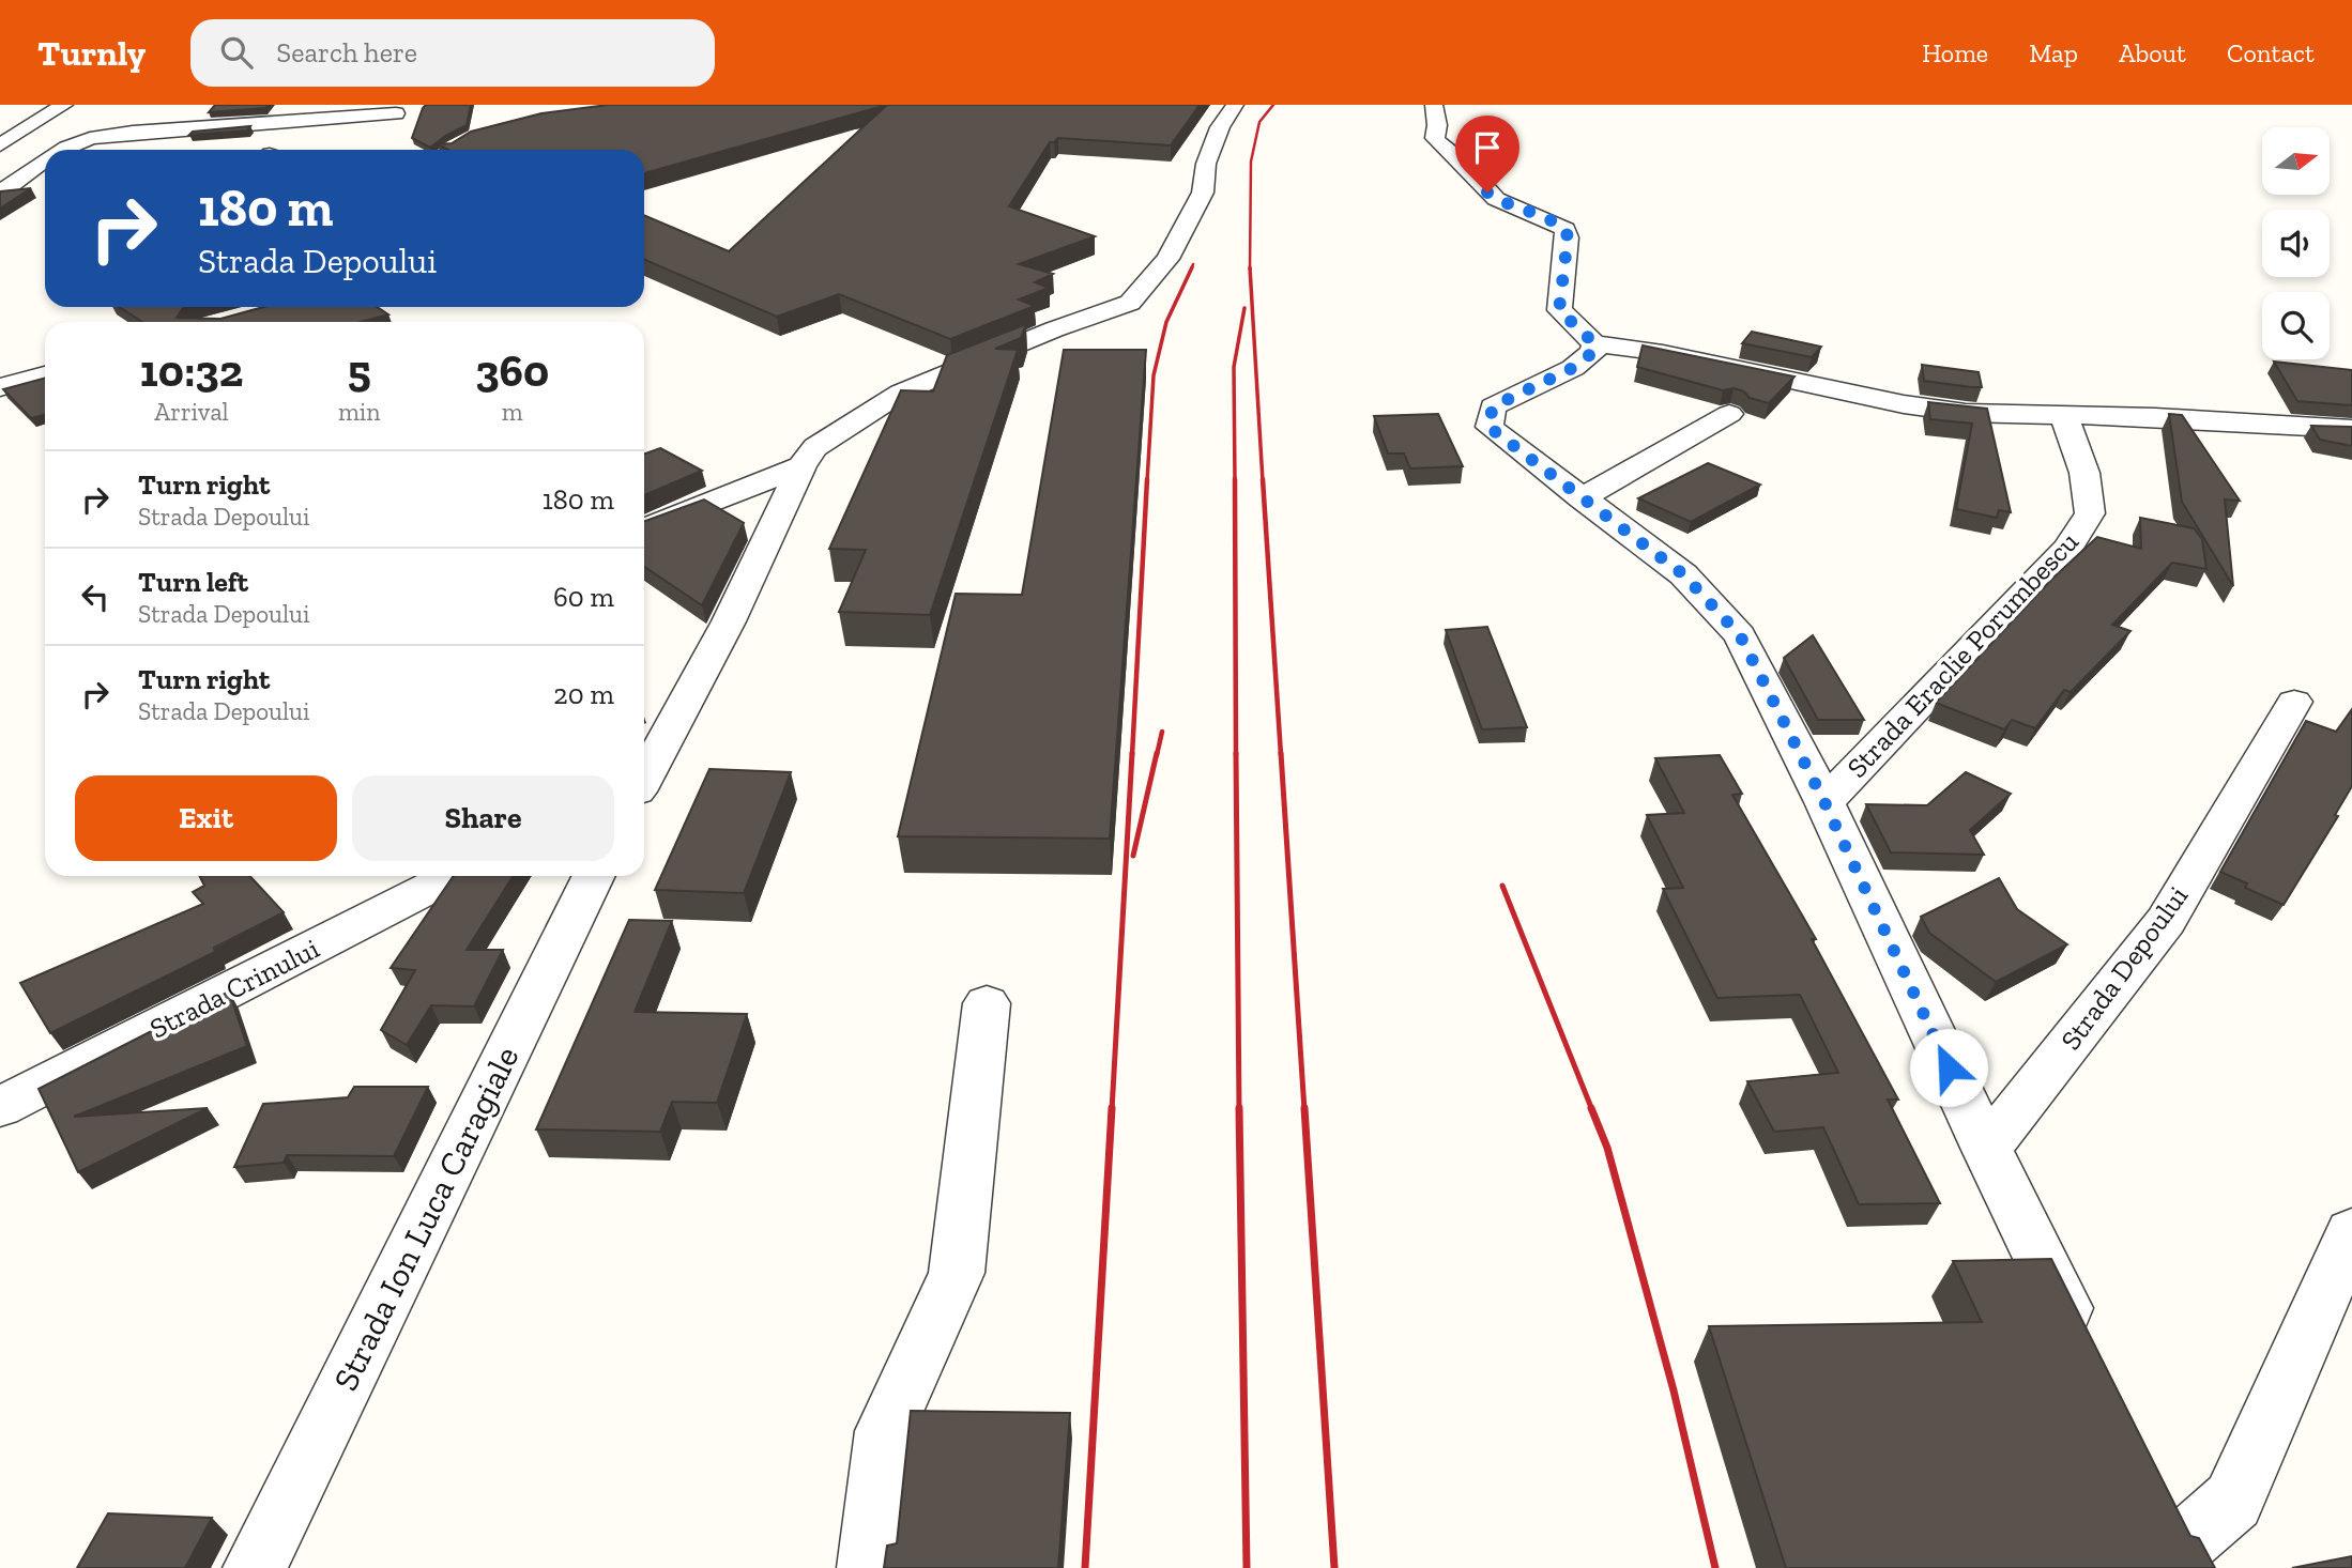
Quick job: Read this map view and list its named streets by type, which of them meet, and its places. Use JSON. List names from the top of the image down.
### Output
{
  "streets": {
    "street": [
      "Strada Eraclie Porumbescu",
      "Strada Depoului",
      "Strada Crinului",
      "Strada Ion Luca Caragiale"
    ]
  },
  "north": "right",
  "page": {
    "header": "Turnly",
    "search": "Search here",
    "nav": [
      "Home",
      "Map",
      "About",
      "Contact"
    ],
    "turn": ["180 m", "Strada Depoului"],
    "eta": [
      "10:32",
      "Arrival",
      "5",
      "min",
      "360",
      "m"
    ],
    "list": [
      {
        "name": "Turn right",
        "note": "Strada Depoului",
        "value": "180 m"
      },
      {
        "name": "Turn left",
        "note": "Strada Depoului",
        "value": "60 m"
      },
      {
        "name": "Turn right",
        "note": "Strada Depoului",
        "value": "20 m"
      }
    ],
    "buttons": ["Exit", "Share"]
  }
}
